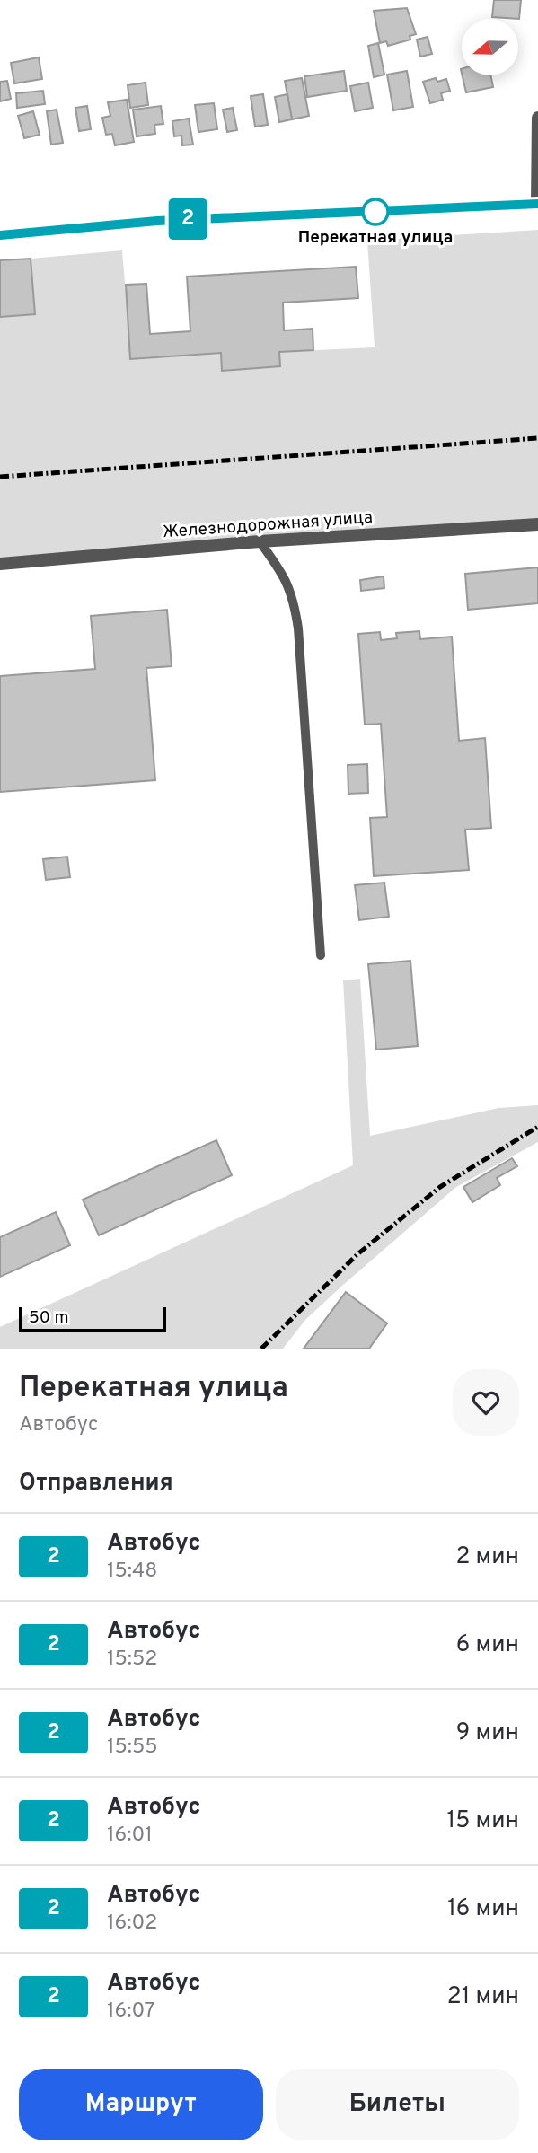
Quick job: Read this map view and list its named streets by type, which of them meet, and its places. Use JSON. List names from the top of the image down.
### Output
{
  "streets": {
    "street": ["Железнодорожная улица"]
  },
  "places": ["Перекатная улица"],
  "lines": ["bus line 2"],
  "scale_bar": "50 m",
  "north": "left",
  "page": {
    "on_map": "2",
    "scale": "50 m",
    "heading": [
      ["Перекатная улица", "Автобус"],
      "Отправления"
    ],
    "list": [
      {
        "mark": "2",
        "name": "Автобус",
        "note": "15:48",
        "value": "2 мин"
      },
      {
        "mark": "2",
        "name": "Автобус",
        "note": "15:52",
        "value": "6 мин"
      },
      {
        "mark": "2",
        "name": "Автобус",
        "note": "15:55",
        "value": "9 мин"
      },
      {
        "mark": "2",
        "name": "Автобус",
        "note": "16:01",
        "value": "15 мин"
      },
      {
        "mark": "2",
        "name": "Автобус",
        "note": "16:02",
        "value": "16 мин"
      },
      {
        "mark": "2",
        "name": "Автобус",
        "note": "16:07",
        "value": "21 мин"
      }
    ],
    "buttons": ["Маршрут", "Билеты"]
  }
}
